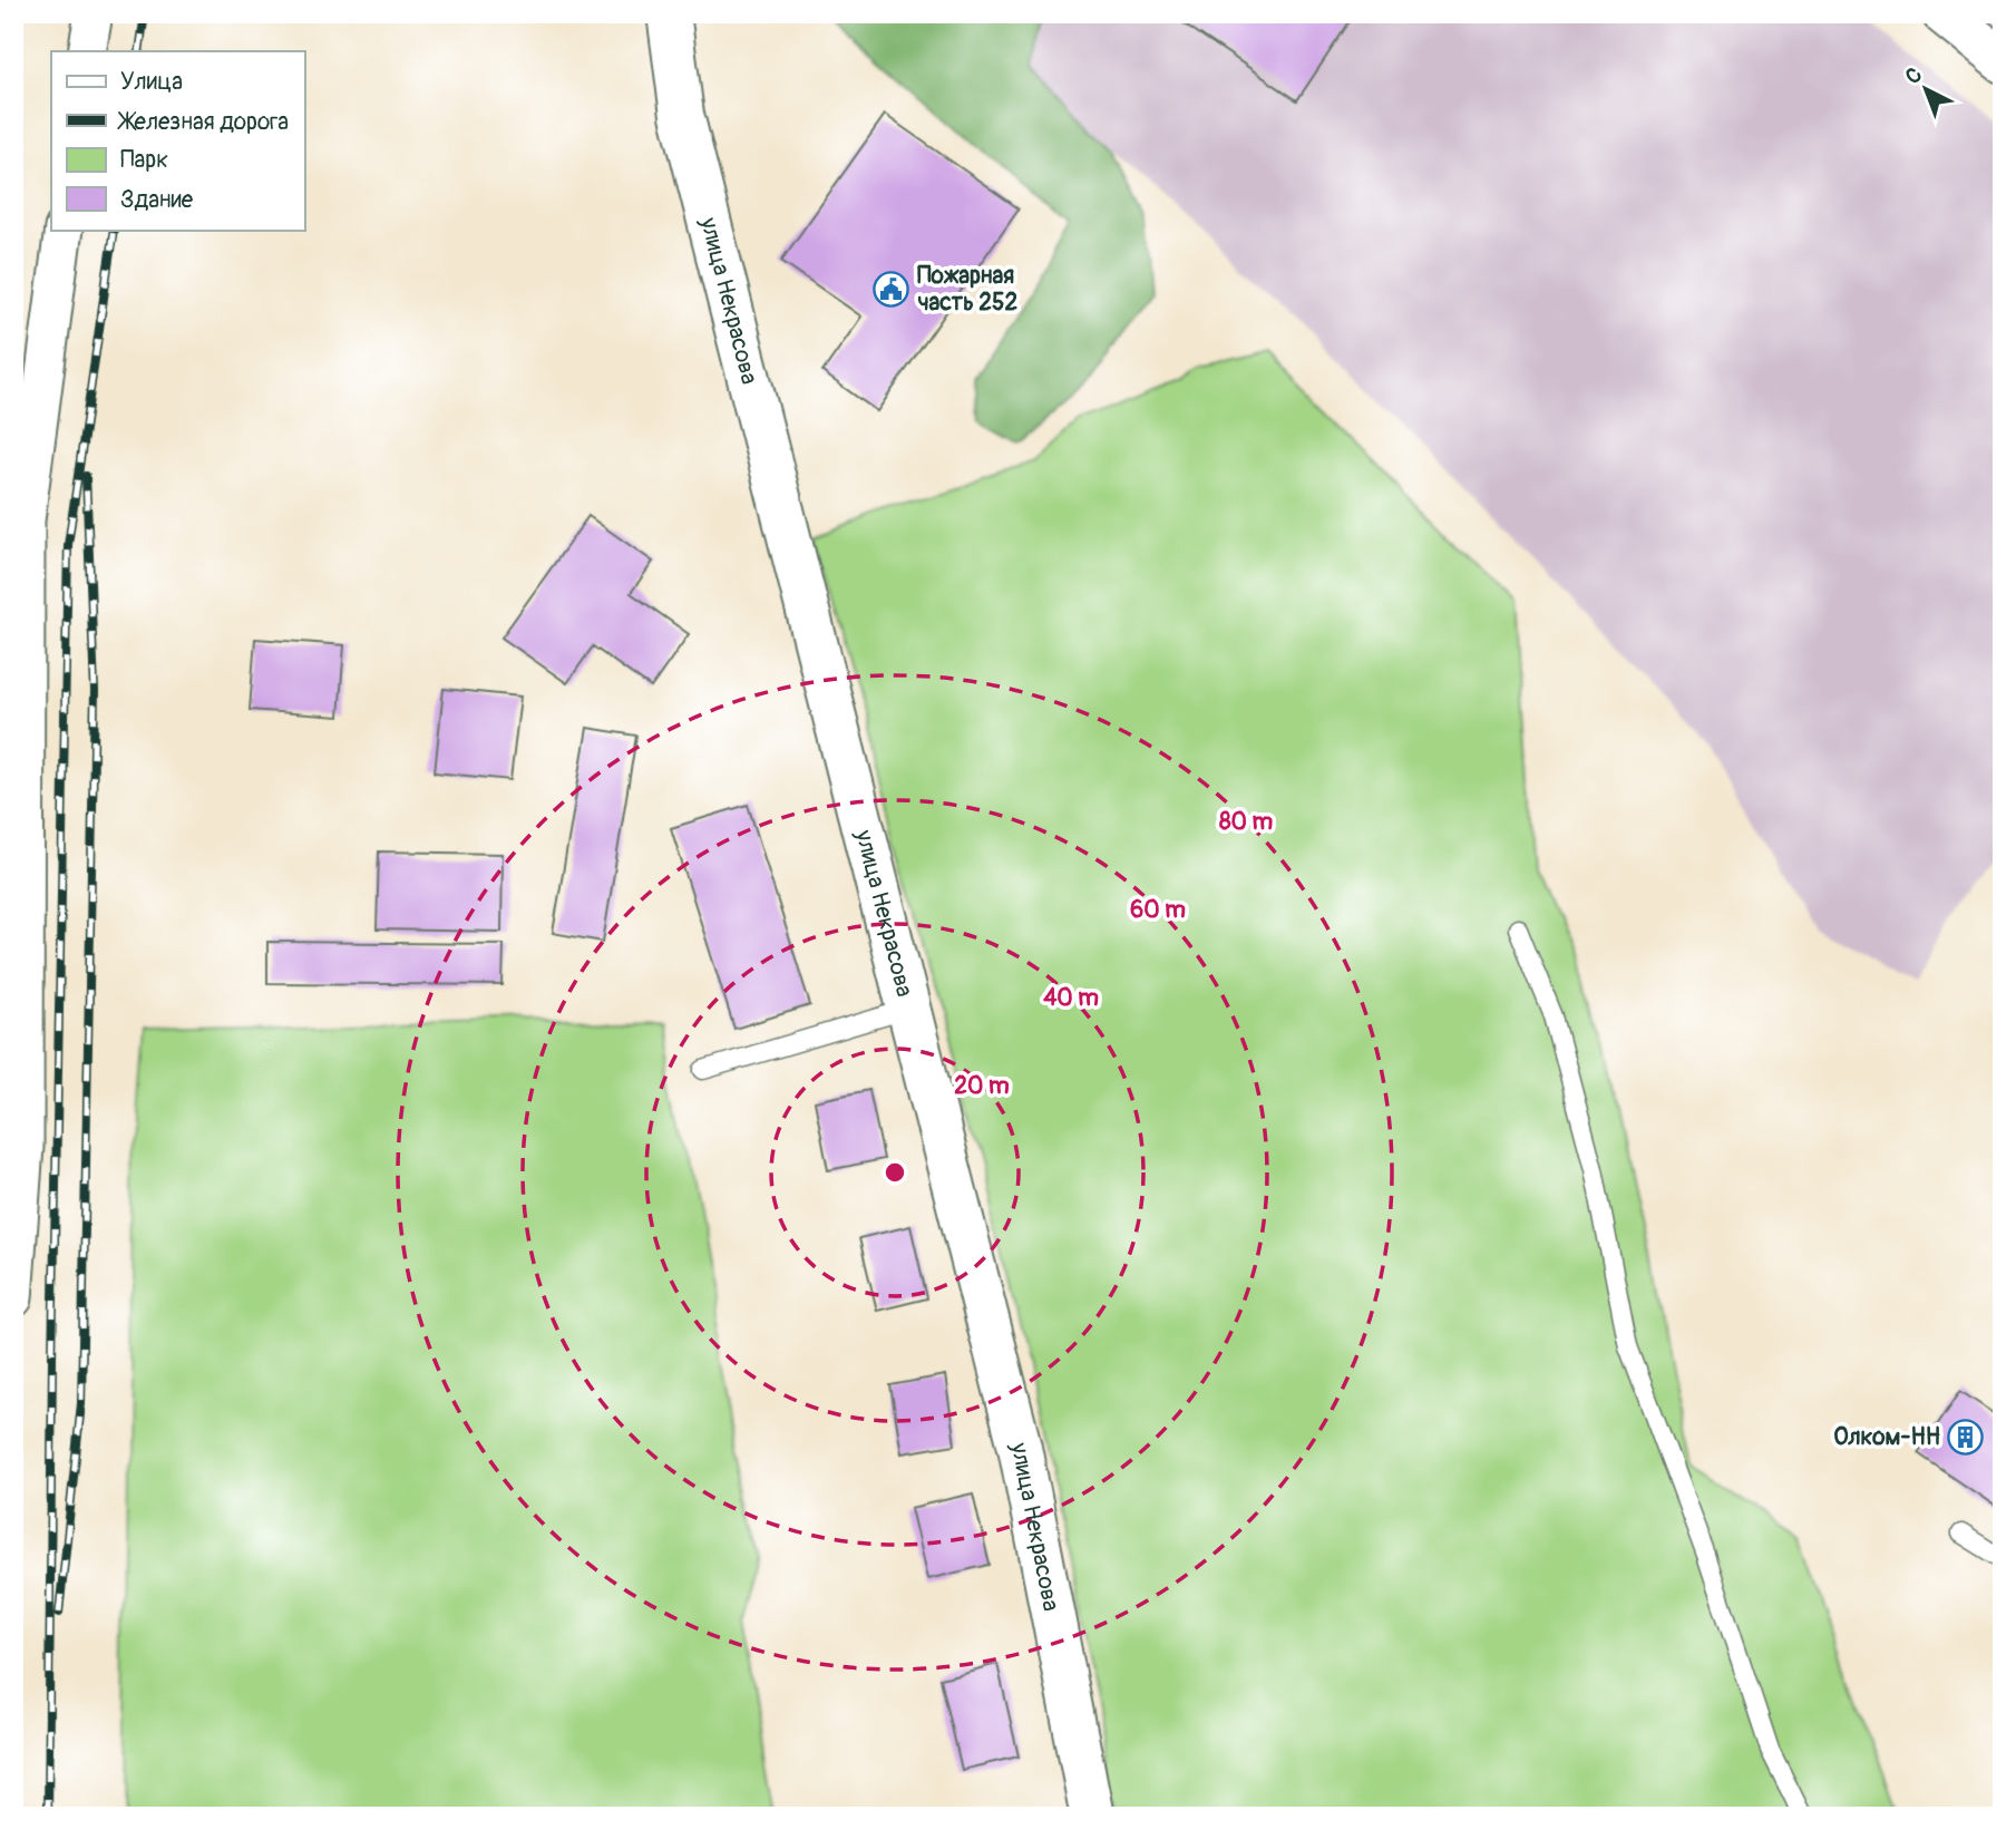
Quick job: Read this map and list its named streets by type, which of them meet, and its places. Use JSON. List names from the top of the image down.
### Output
{
  "streets": {
    "street": ["улица Некрасова"]
  },
  "places": {
    "public building": ["Пожарная часть 252"],
    "building": ["Олком-НН"]
  },
  "legend": [
    "Улица",
    "Железная дорога",
    "Парк",
    "Здание"
  ],
  "north": "top left",
  "rings": [
    "80 m",
    "60 m",
    "40 m",
    "20 m"
  ]
}
